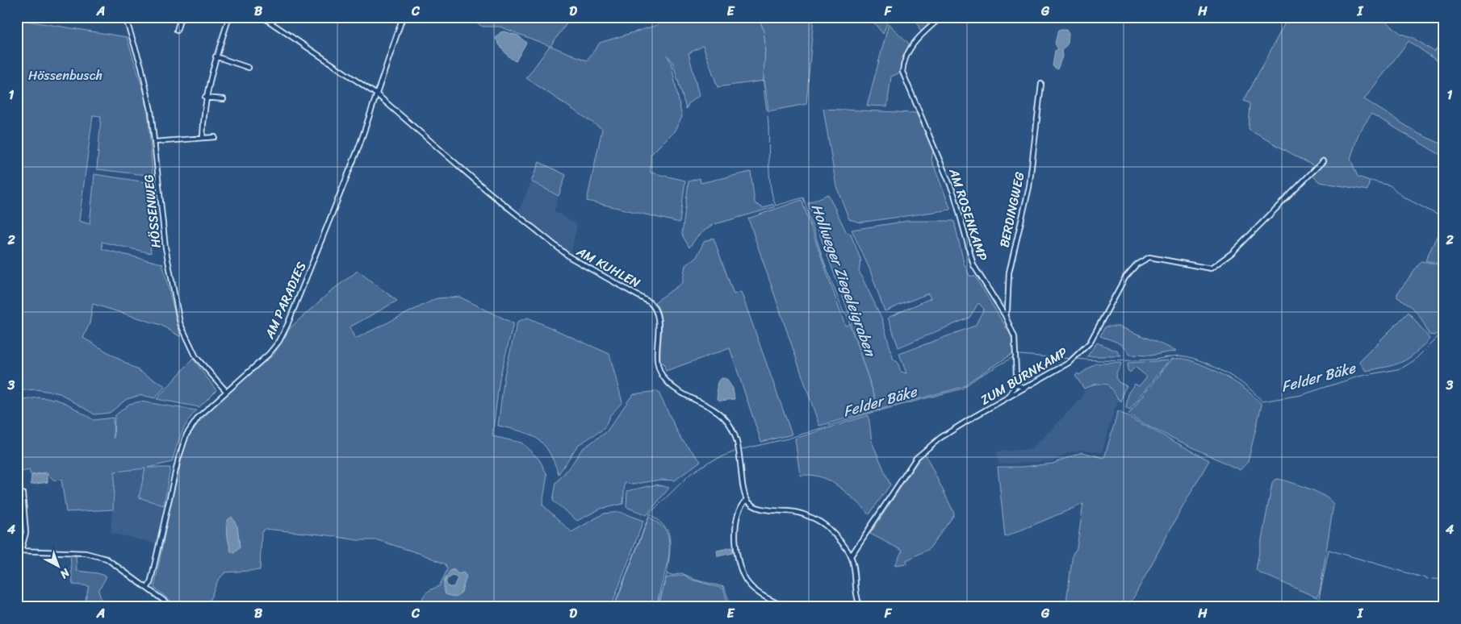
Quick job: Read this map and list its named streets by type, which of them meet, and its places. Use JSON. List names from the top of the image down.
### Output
{
  "streets": {
    "street": [
      "BERDINGWEG",
      "HÖSSENWEG",
      "AM ROSENKAMP",
      "AM KUHLEN",
      "AM PARADIES",
      "ZUM BURNKAMP"
    ]
  },
  "crossings": [
    ["BERDINGWEG", "AM ROSENKAMP"],
    ["HÖSSENWEG", "AM PARADIES"],
    ["AM ROSENKAMP", "ZUM BURNKAMP"],
    ["AM KUHLEN", "AM PARADIES"]
  ],
  "water": ["Hollweger Ziegeleigraben", "Felder Bäke"],
  "parks": ["Hössenbusch"],
  "north": "bottom right",
  "grid": {
    "columns": [
      "A",
      "B",
      "C",
      "D",
      "E",
      "F",
      "G",
      "H",
      "I"
    ],
    "rows": [
      "1",
      "2",
      "3",
      "4"
    ]
  }
}
